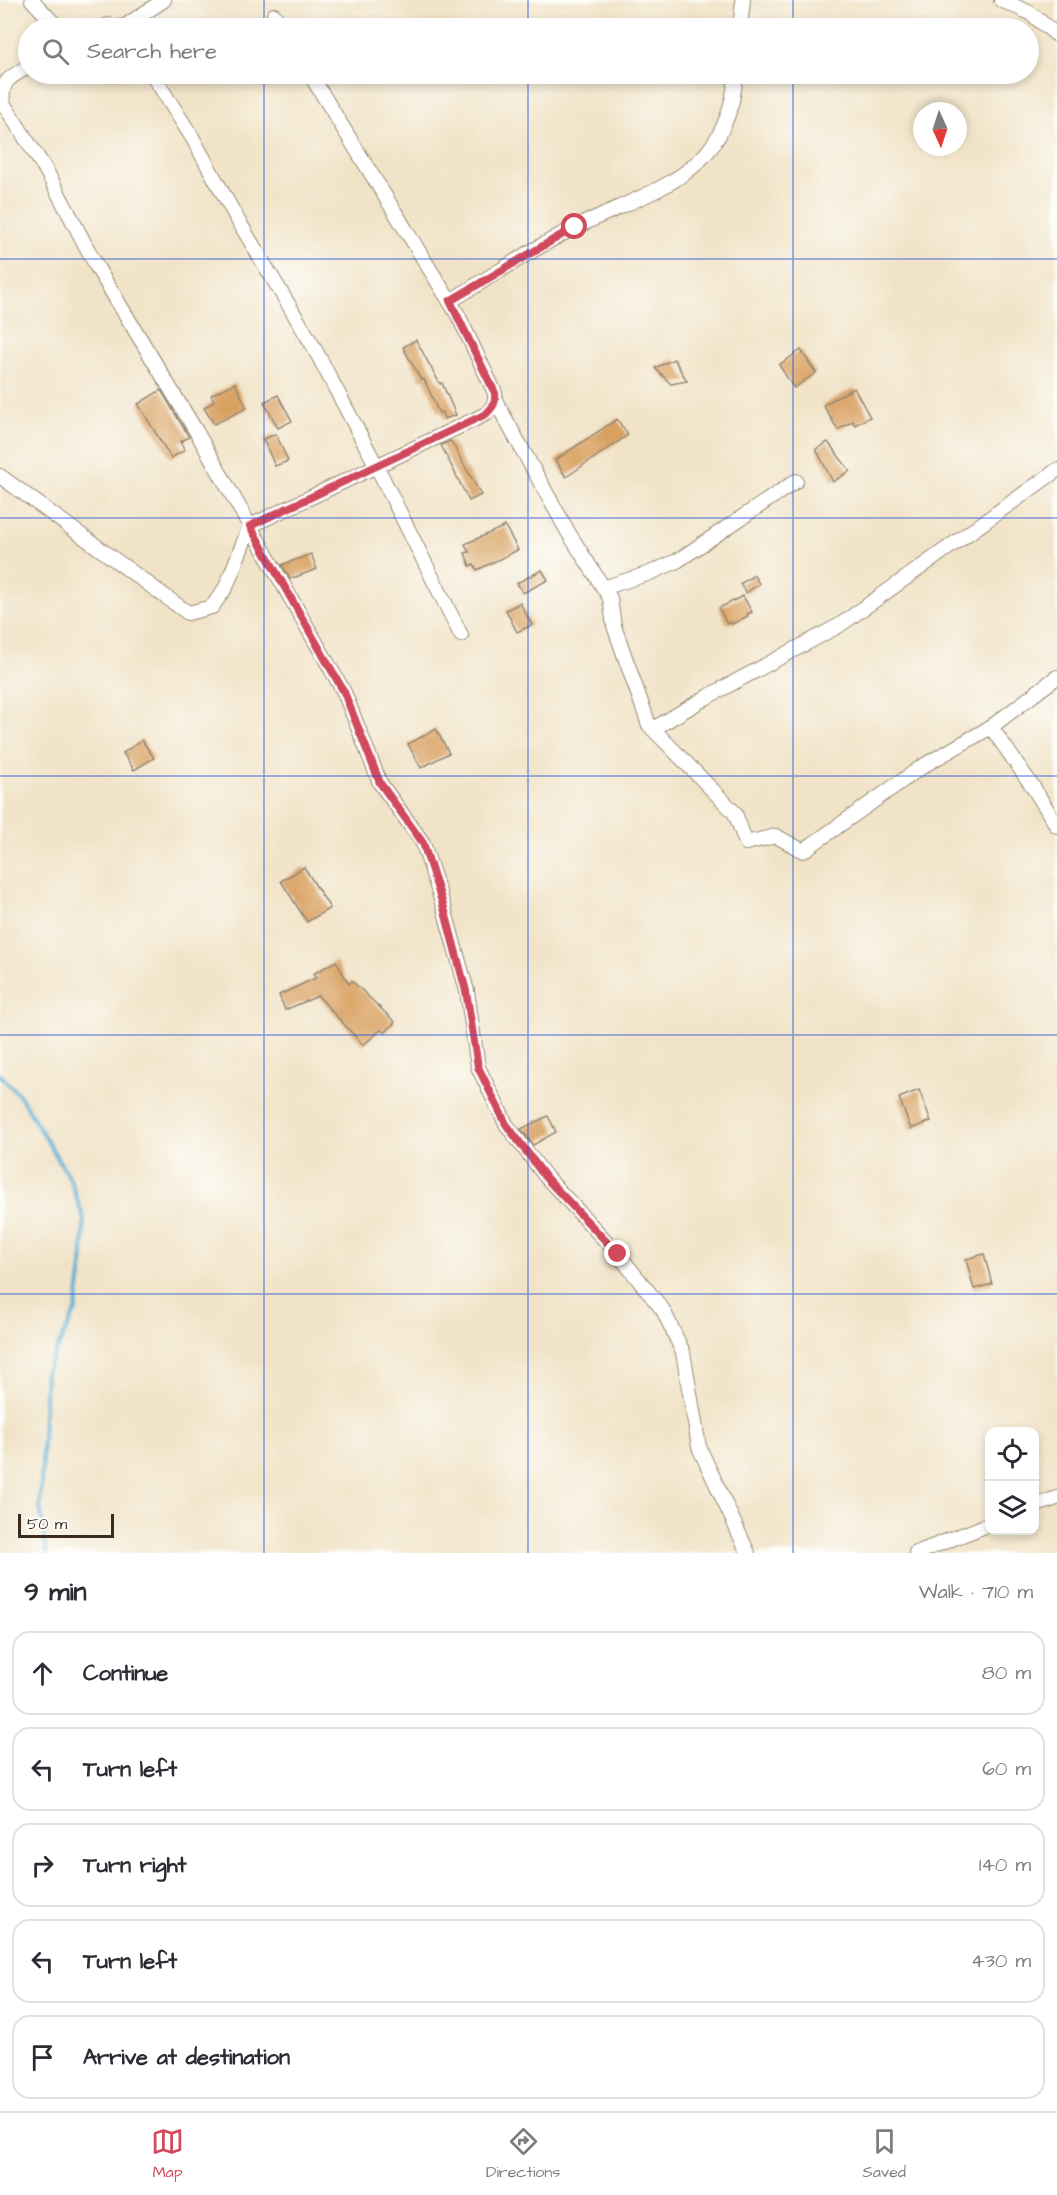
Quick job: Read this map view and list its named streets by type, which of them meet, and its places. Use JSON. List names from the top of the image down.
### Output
{
  "scale_bar": "50 m",
  "north": "bottom",
  "page": {
    "search": "Search here",
    "scale": "50 m",
    "heading": ["9 min", "Walk · 710 m"],
    "list": [
      ["Continue", "80 m"],
      ["Turn left", "60 m"],
      ["Turn right", "140 m"],
      ["Turn left", "430 m"],
      "Arrive at destination"
    ],
    "nav": ["Map", "Directions", "Saved"]
  }
}
